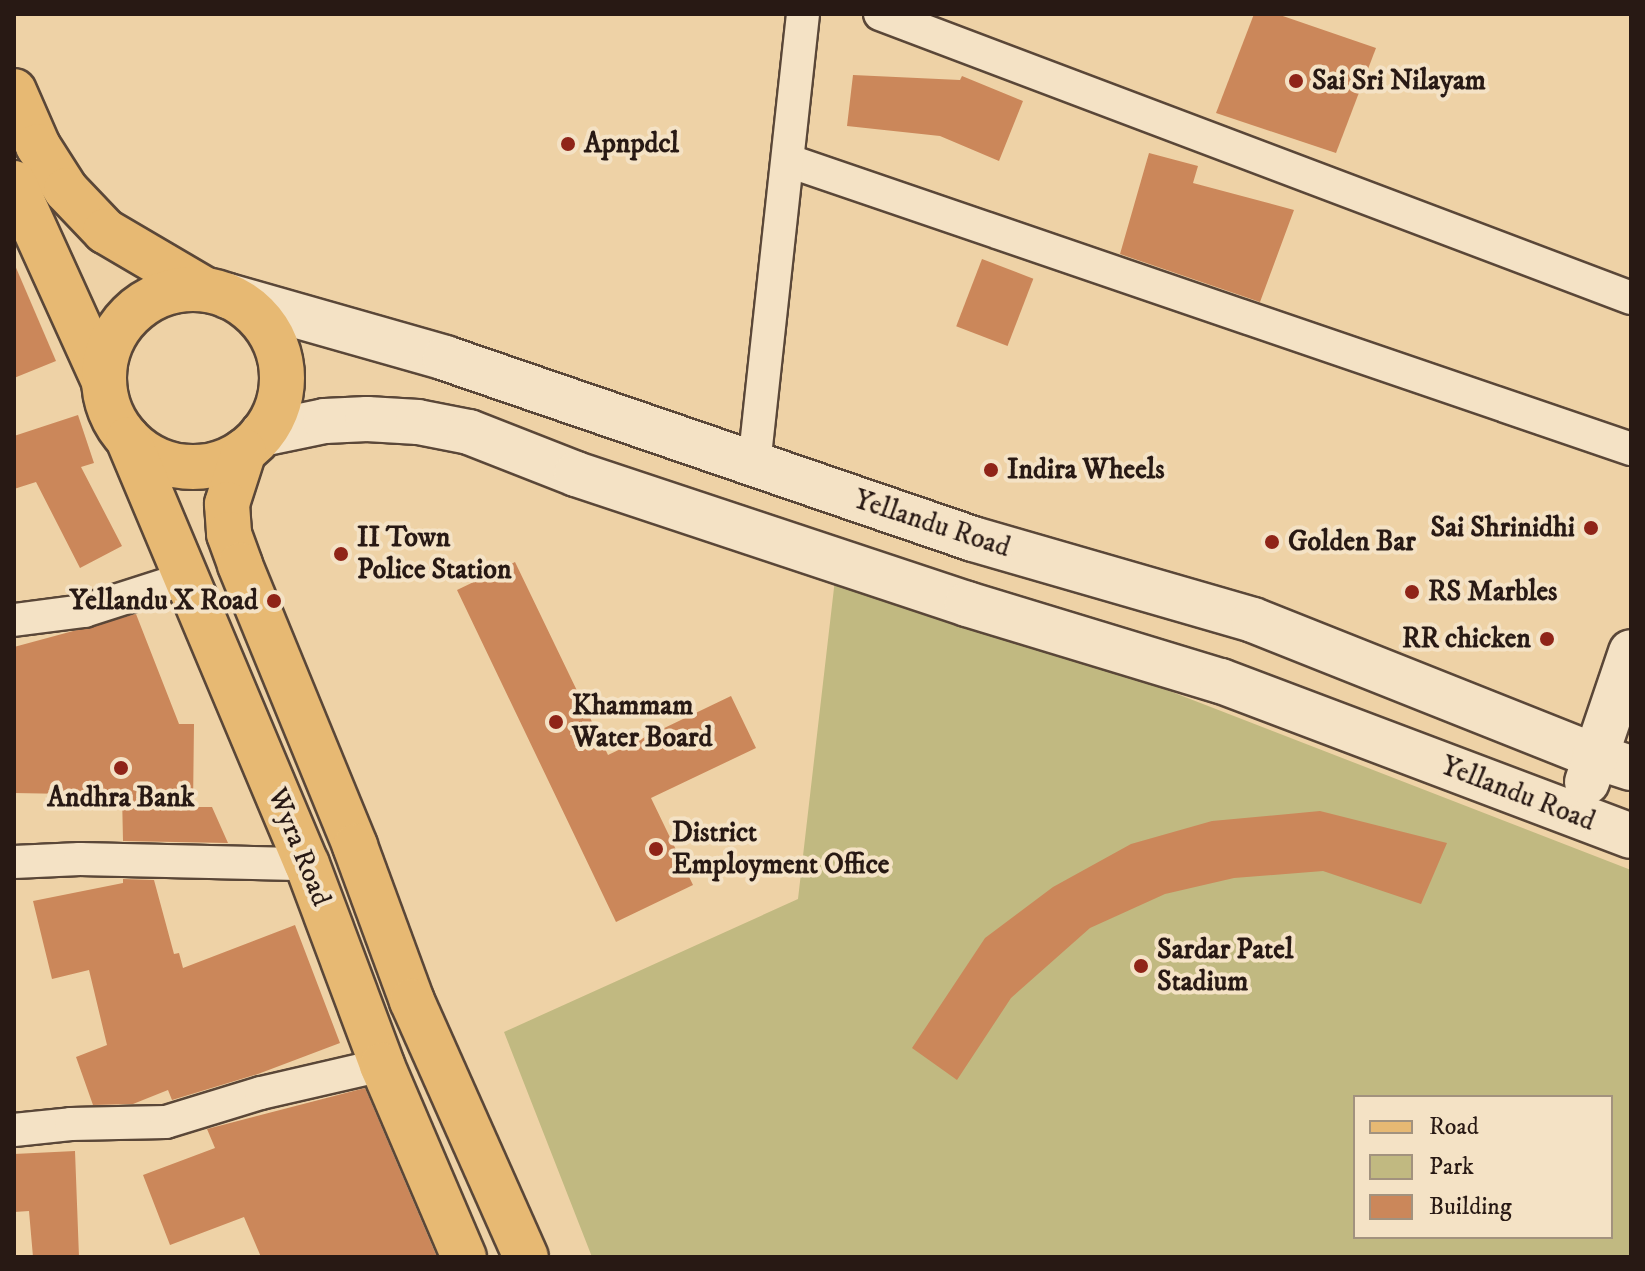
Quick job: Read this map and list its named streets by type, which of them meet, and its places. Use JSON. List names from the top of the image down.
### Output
{
  "streets": {
    "main road": ["Yellandu Road", "Wyra Road"]
  },
  "crossings": [
    ["Yellandu Road", "Wyra Road"]
  ],
  "places": [
    "Sai Sri Nilayam",
    "Apnpdcl",
    "Indira Wheels",
    "Sai Shrinidhi",
    "Golden Bar",
    "II Town Police Station",
    "RS Marbles",
    "Yellandu X Road",
    "RR chicken",
    "Khammam Water Board",
    "Andhra Bank",
    "District Employment Office",
    "Sardar Patel Stadium"
  ],
  "legend": ["Road", "Park", "Building"]
}
